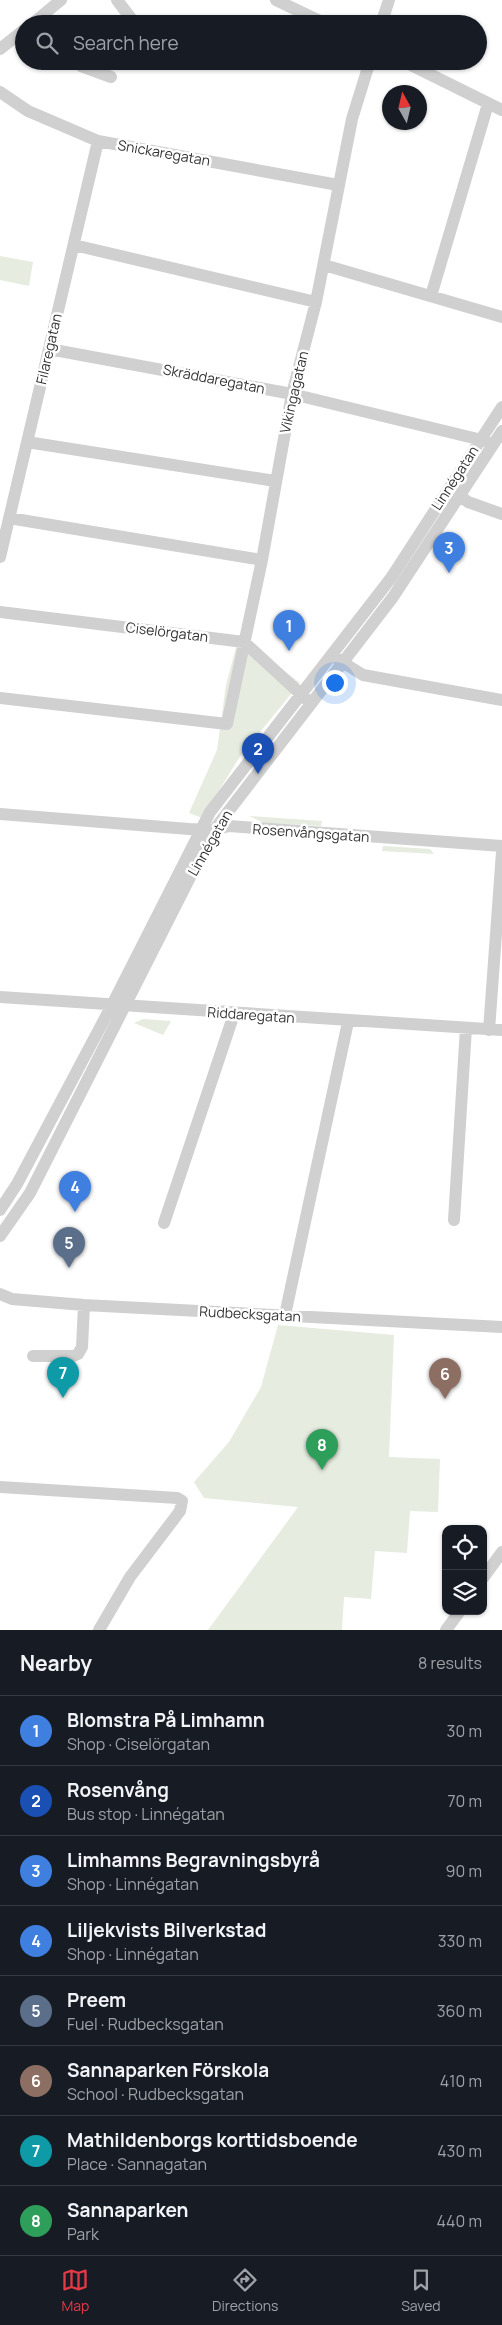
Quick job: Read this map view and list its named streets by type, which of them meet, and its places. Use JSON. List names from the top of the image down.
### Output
{
  "streets": {
    "street": [
      "Snickaregatan",
      "Filaregatan",
      "Skräddaregatan",
      "Vikingagatan",
      "Linnégatan",
      "Ciselörgatan",
      "Rosenvångsgatan",
      "Riddaregatan",
      "Rudbecksgatan"
    ]
  },
  "crossings": [
    ["Snickaregatan", "Filaregatan"],
    ["Snickaregatan", "Vikingagatan"],
    ["Filaregatan", "Skräddaregatan"],
    ["Skräddaregatan", "Vikingagatan"],
    ["Skräddaregatan", "Linnégatan"],
    ["Vikingagatan", "Ciselörgatan"],
    ["Linnégatan", "Rosenvångsgatan"],
    ["Linnégatan", "Riddaregatan"]
  ],
  "north": "top",
  "page": {
    "search": "Search here",
    "pins": [
      "3",
      "1",
      "2",
      "4",
      "5",
      "7",
      "6",
      "8"
    ],
    "heading": ["Nearby", "8 results"],
    "list": [
      {
        "mark": "1",
        "name": "Blomstra På Limhamn",
        "note": "Shop · Ciselörgatan",
        "value": "30 m"
      },
      {
        "mark": "2",
        "name": "Rosenvång",
        "note": "Bus stop · Linnégatan",
        "value": "70 m"
      },
      {
        "mark": "3",
        "name": "Limhamns Begravningsbyrå",
        "note": "Shop · Linnégatan",
        "value": "90 m"
      },
      {
        "mark": "4",
        "name": "Liljekvists Bilverkstad",
        "note": "Shop · Linnégatan",
        "value": "330 m"
      },
      {
        "mark": "5",
        "name": "Preem",
        "note": "Fuel · Rudbecksgatan",
        "value": "360 m"
      },
      {
        "mark": "6",
        "name": "Sannaparken Förskola",
        "note": "School · Rudbecksgatan",
        "value": "410 m"
      },
      {
        "mark": "7",
        "name": "Mathildenborgs korttidsboende",
        "note": "Place · Sannagatan",
        "value": "430 m"
      },
      {
        "mark": "8",
        "name": "Sannaparken",
        "note": "Park",
        "value": "440 m"
      }
    ],
    "nav": ["Map", "Directions", "Saved"]
  }
}
